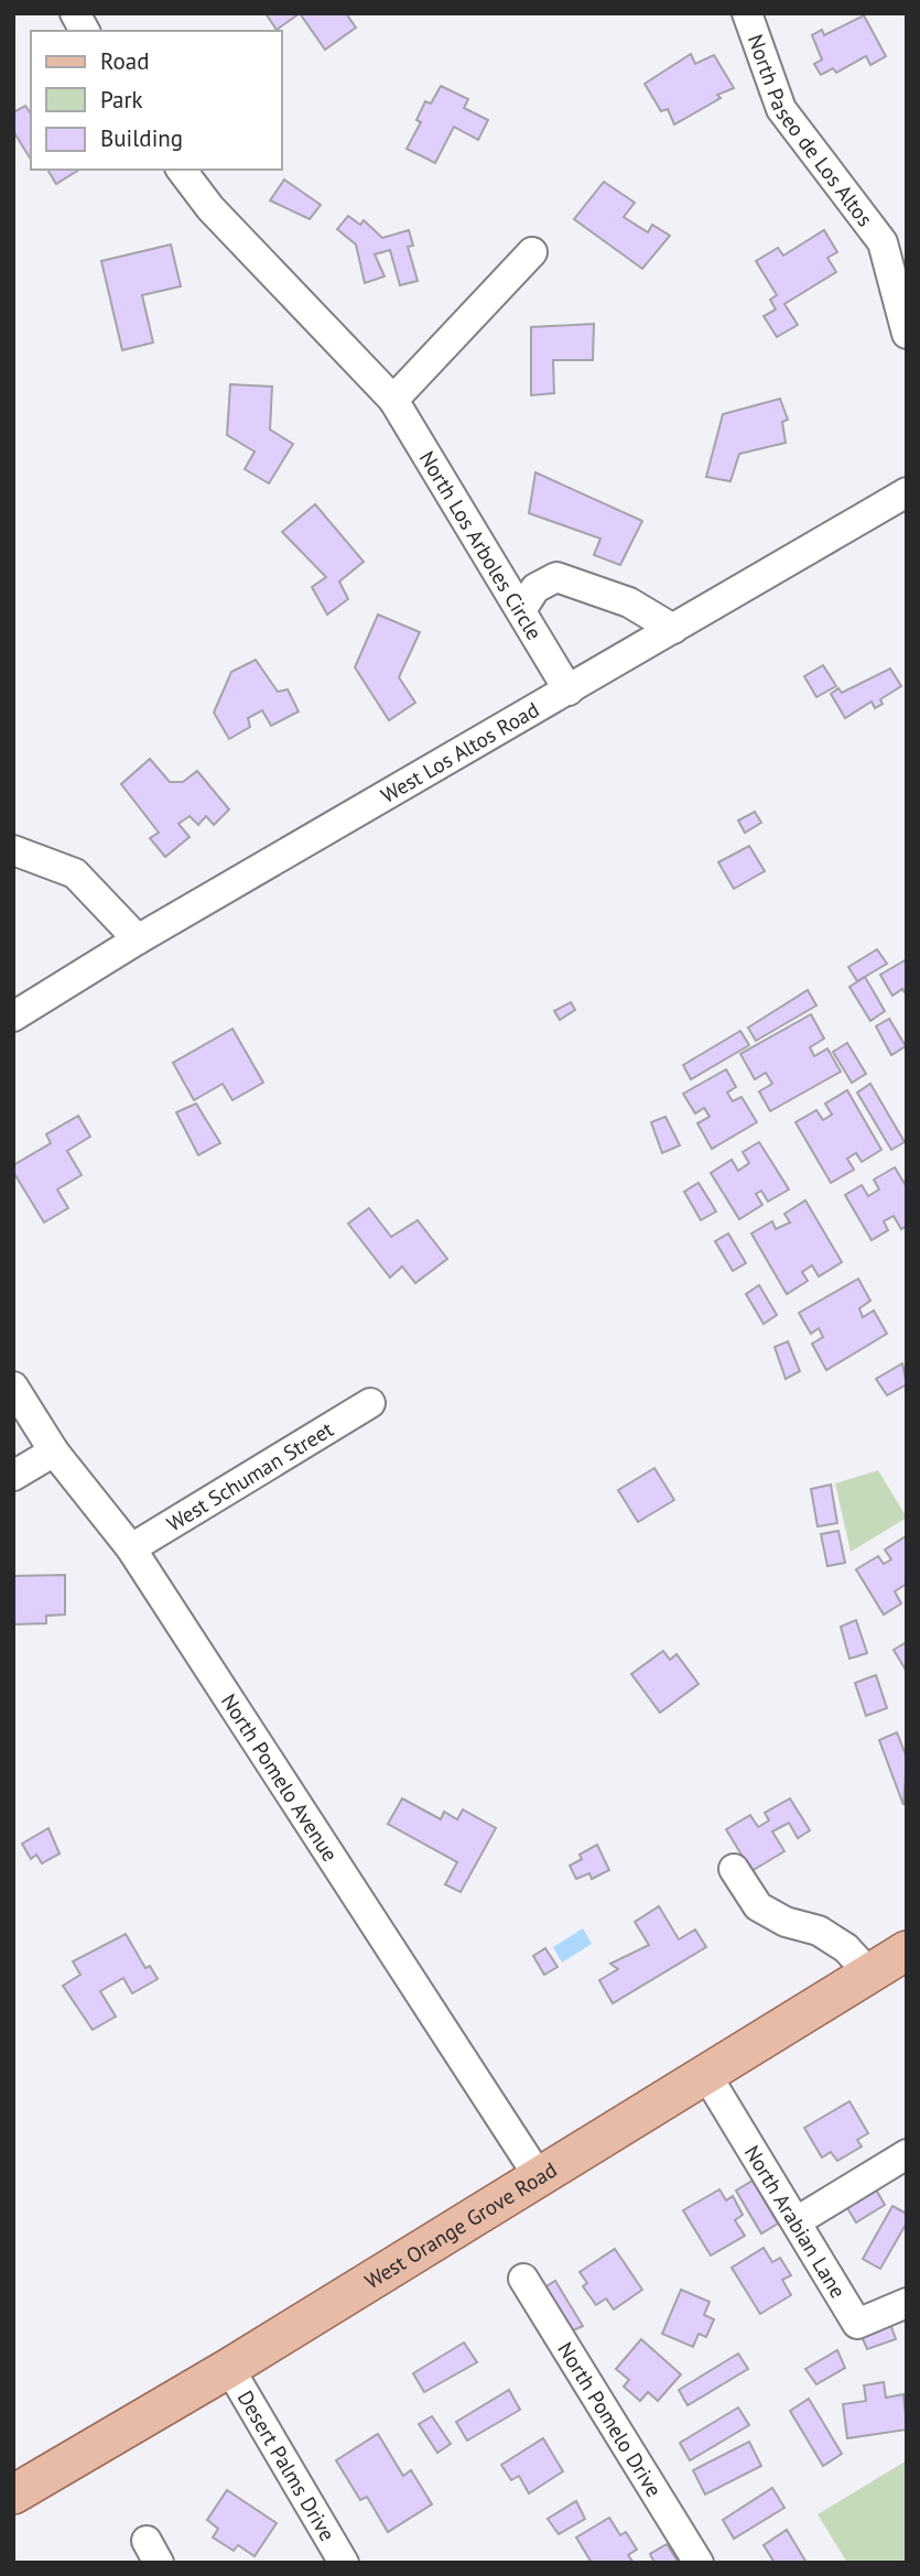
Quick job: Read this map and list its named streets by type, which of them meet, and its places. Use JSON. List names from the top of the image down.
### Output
{
  "streets": {
    "main road": ["West Orange Grove Road"],
    "street": [
      "North Paseo de Los Altos",
      "North Los Arboles Circle",
      "West Los Altos Road",
      "West Schuman Street",
      "North Pomelo Avenue",
      "North Arabian Lane",
      "North Pomelo Drive",
      "Desert Palms Drive"
    ]
  },
  "crossings": [
    ["North Los Arboles Circle", "West Los Altos Road"],
    ["West Schuman Street", "North Pomelo Avenue"],
    ["North Pomelo Avenue", "West Orange Grove Road"],
    ["North Arabian Lane", "West Orange Grove Road"],
    ["West Orange Grove Road", "Desert Palms Drive"]
  ],
  "legend": ["Road", "Park", "Building"]
}
